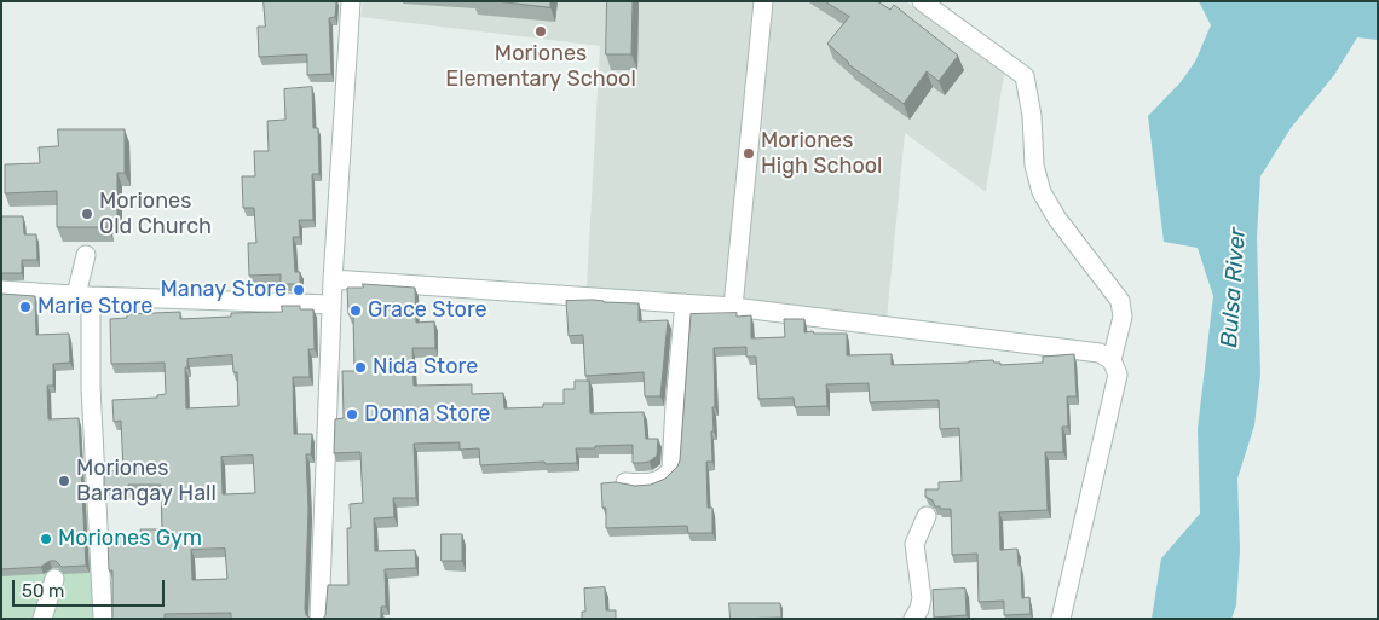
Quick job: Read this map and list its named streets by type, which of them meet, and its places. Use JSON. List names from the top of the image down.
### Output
{
  "water": ["Bulsa River"],
  "places": [
    "Moriones Elementary School",
    "Moriones High School",
    "Moriones Old Church",
    "Manay Store",
    "Marie Store",
    "Grace Store",
    "Nida Store",
    "Donna Store",
    "Moriones Barangay Hall",
    "Moriones Gym"
  ],
  "scale_bar": "50 m"
}
